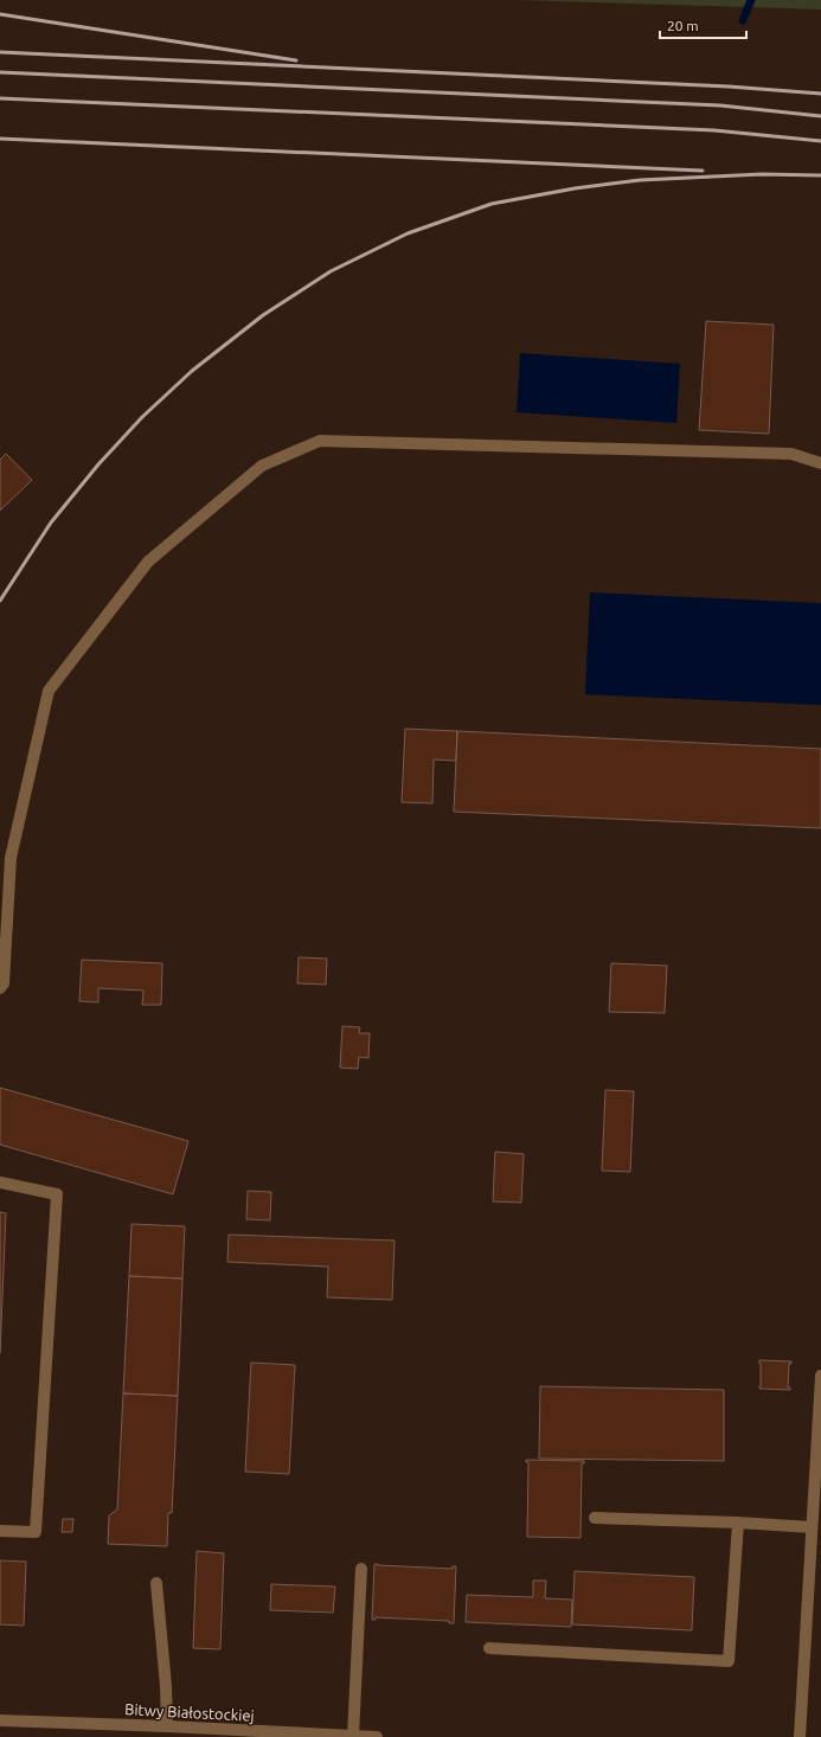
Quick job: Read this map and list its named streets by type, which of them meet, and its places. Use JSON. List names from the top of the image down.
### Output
{
  "streets": {
    "street": ["Bitwy Białostockiej"]
  },
  "scale_bar": "20 m"
}
